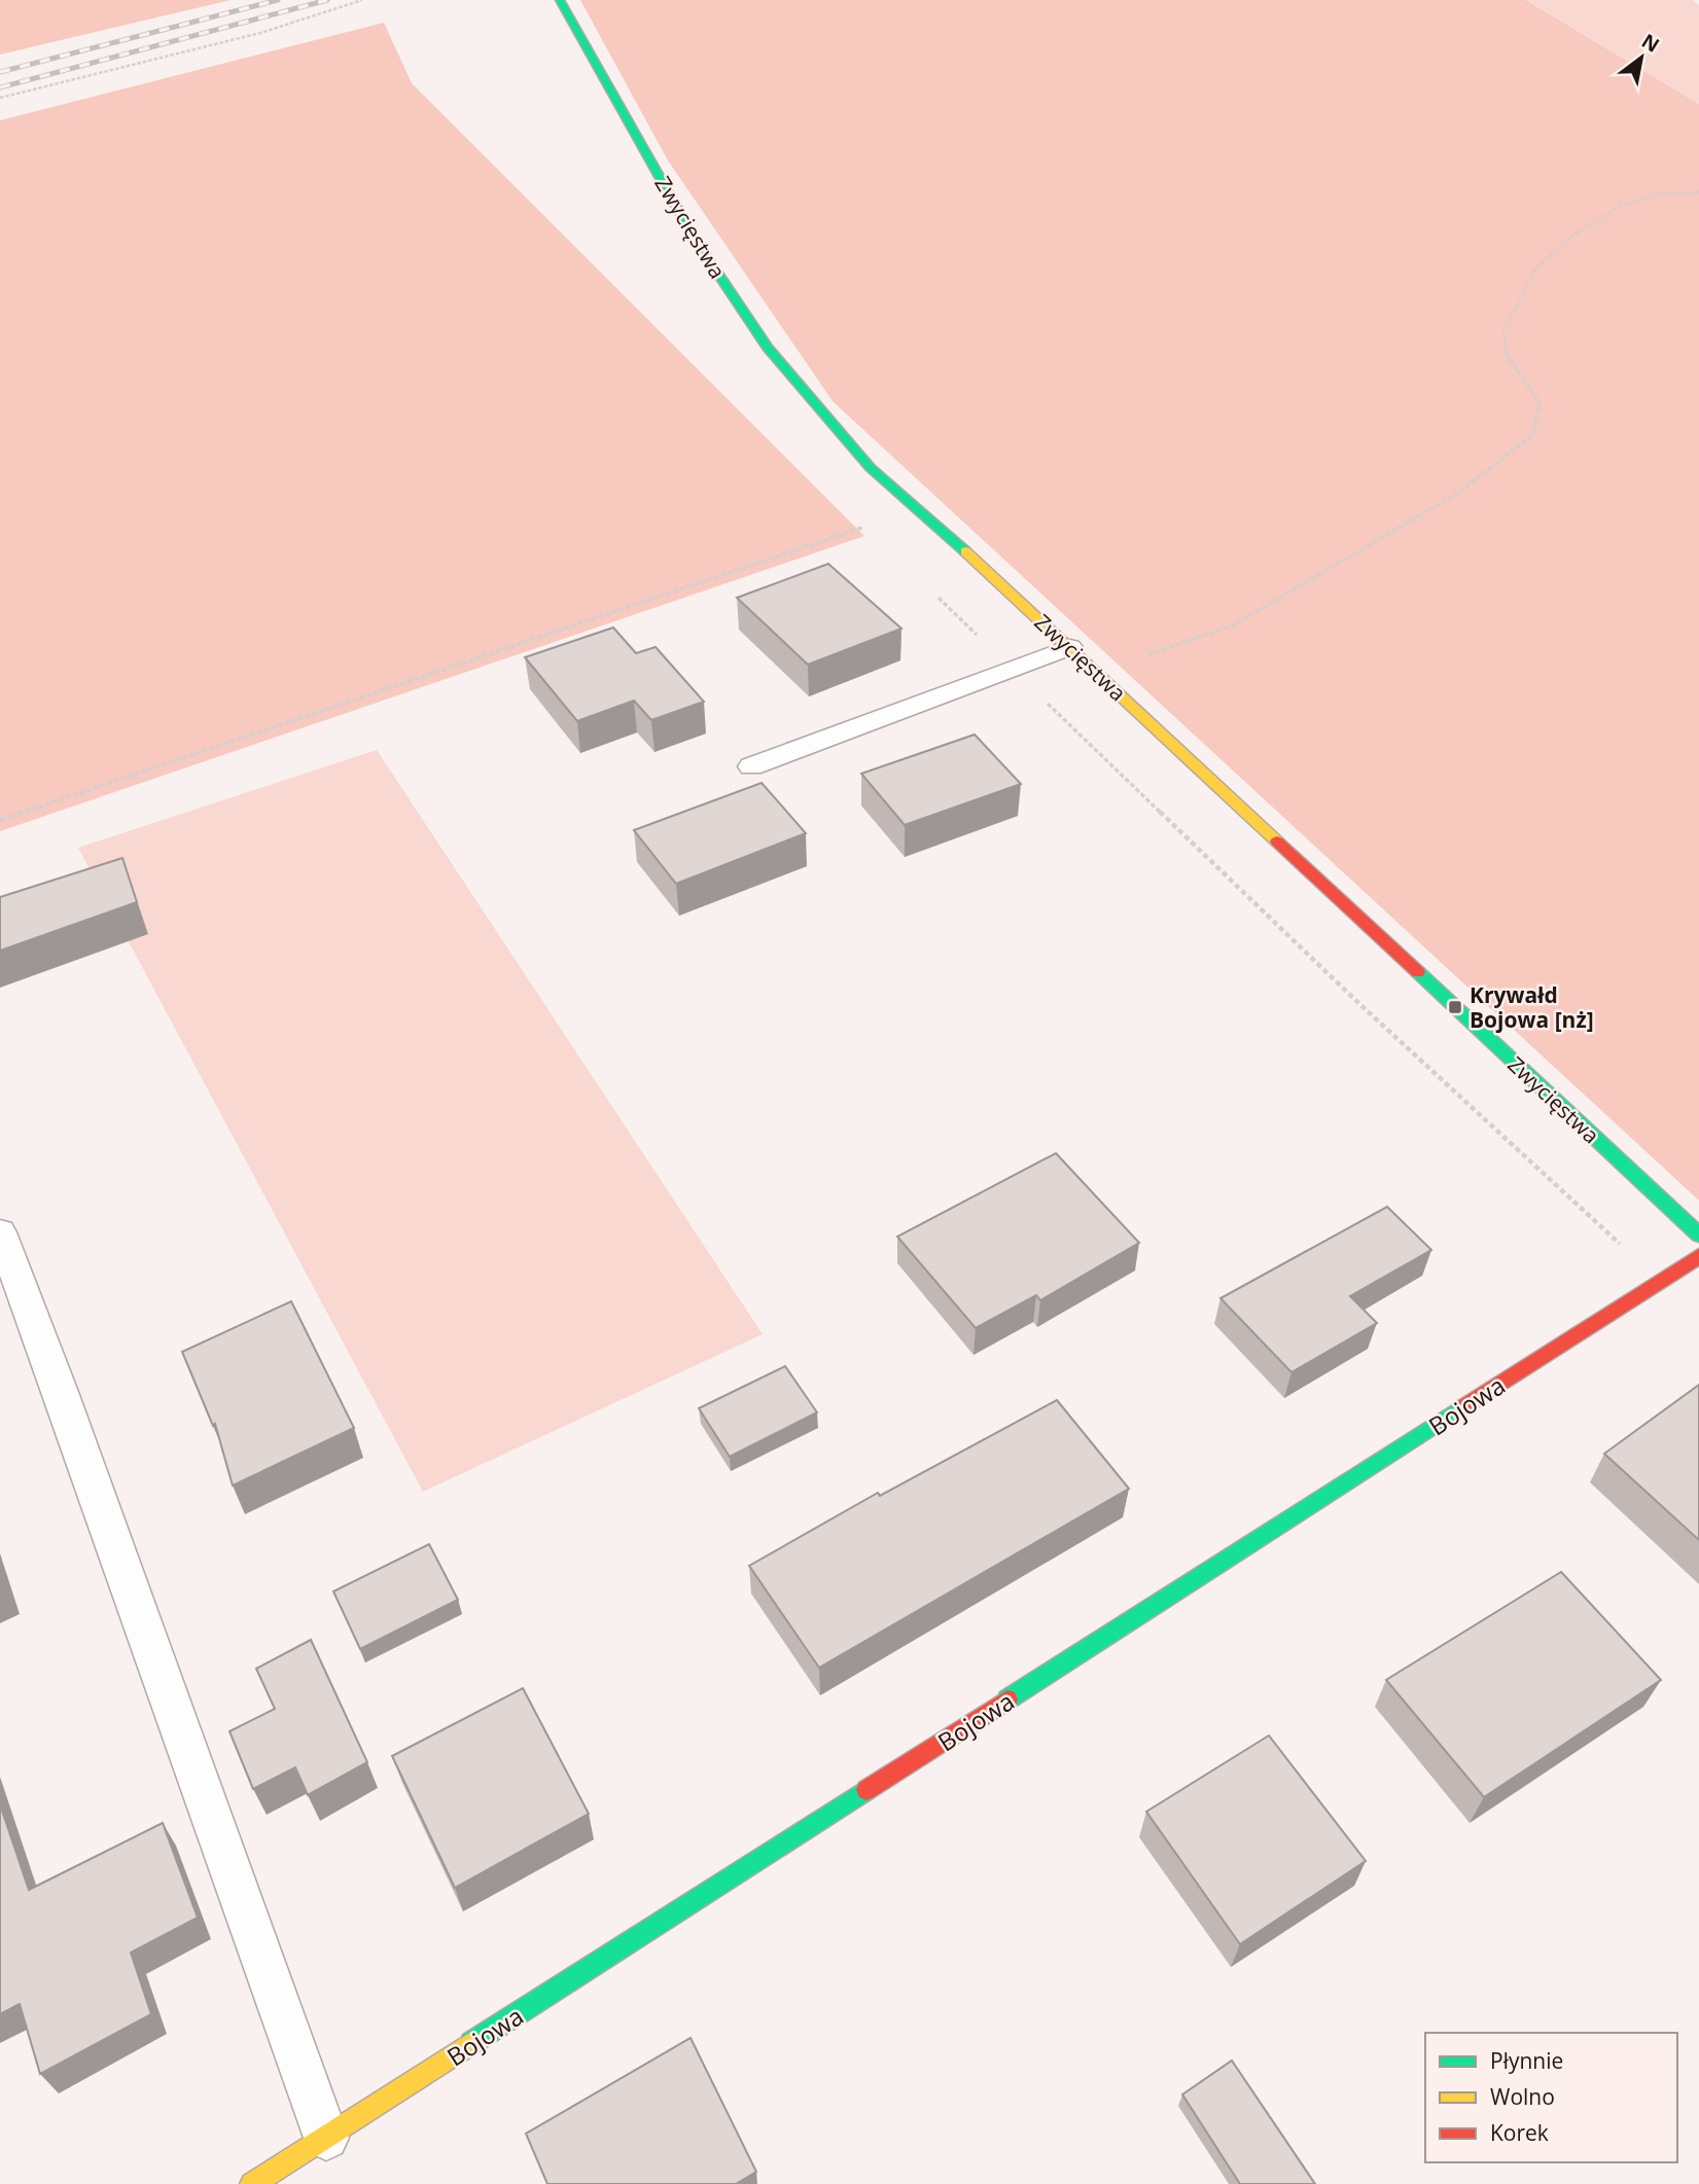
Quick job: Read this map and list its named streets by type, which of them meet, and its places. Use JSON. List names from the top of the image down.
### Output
{
  "streets": {
    "main road": ["Zwycięstwa", "Bojowa"]
  },
  "places": {
    "transit": ["Krywałd Bojowa [nż]"]
  },
  "legend": ["Płynnie", "Wolno", "Korek"],
  "north": "top right"
}
